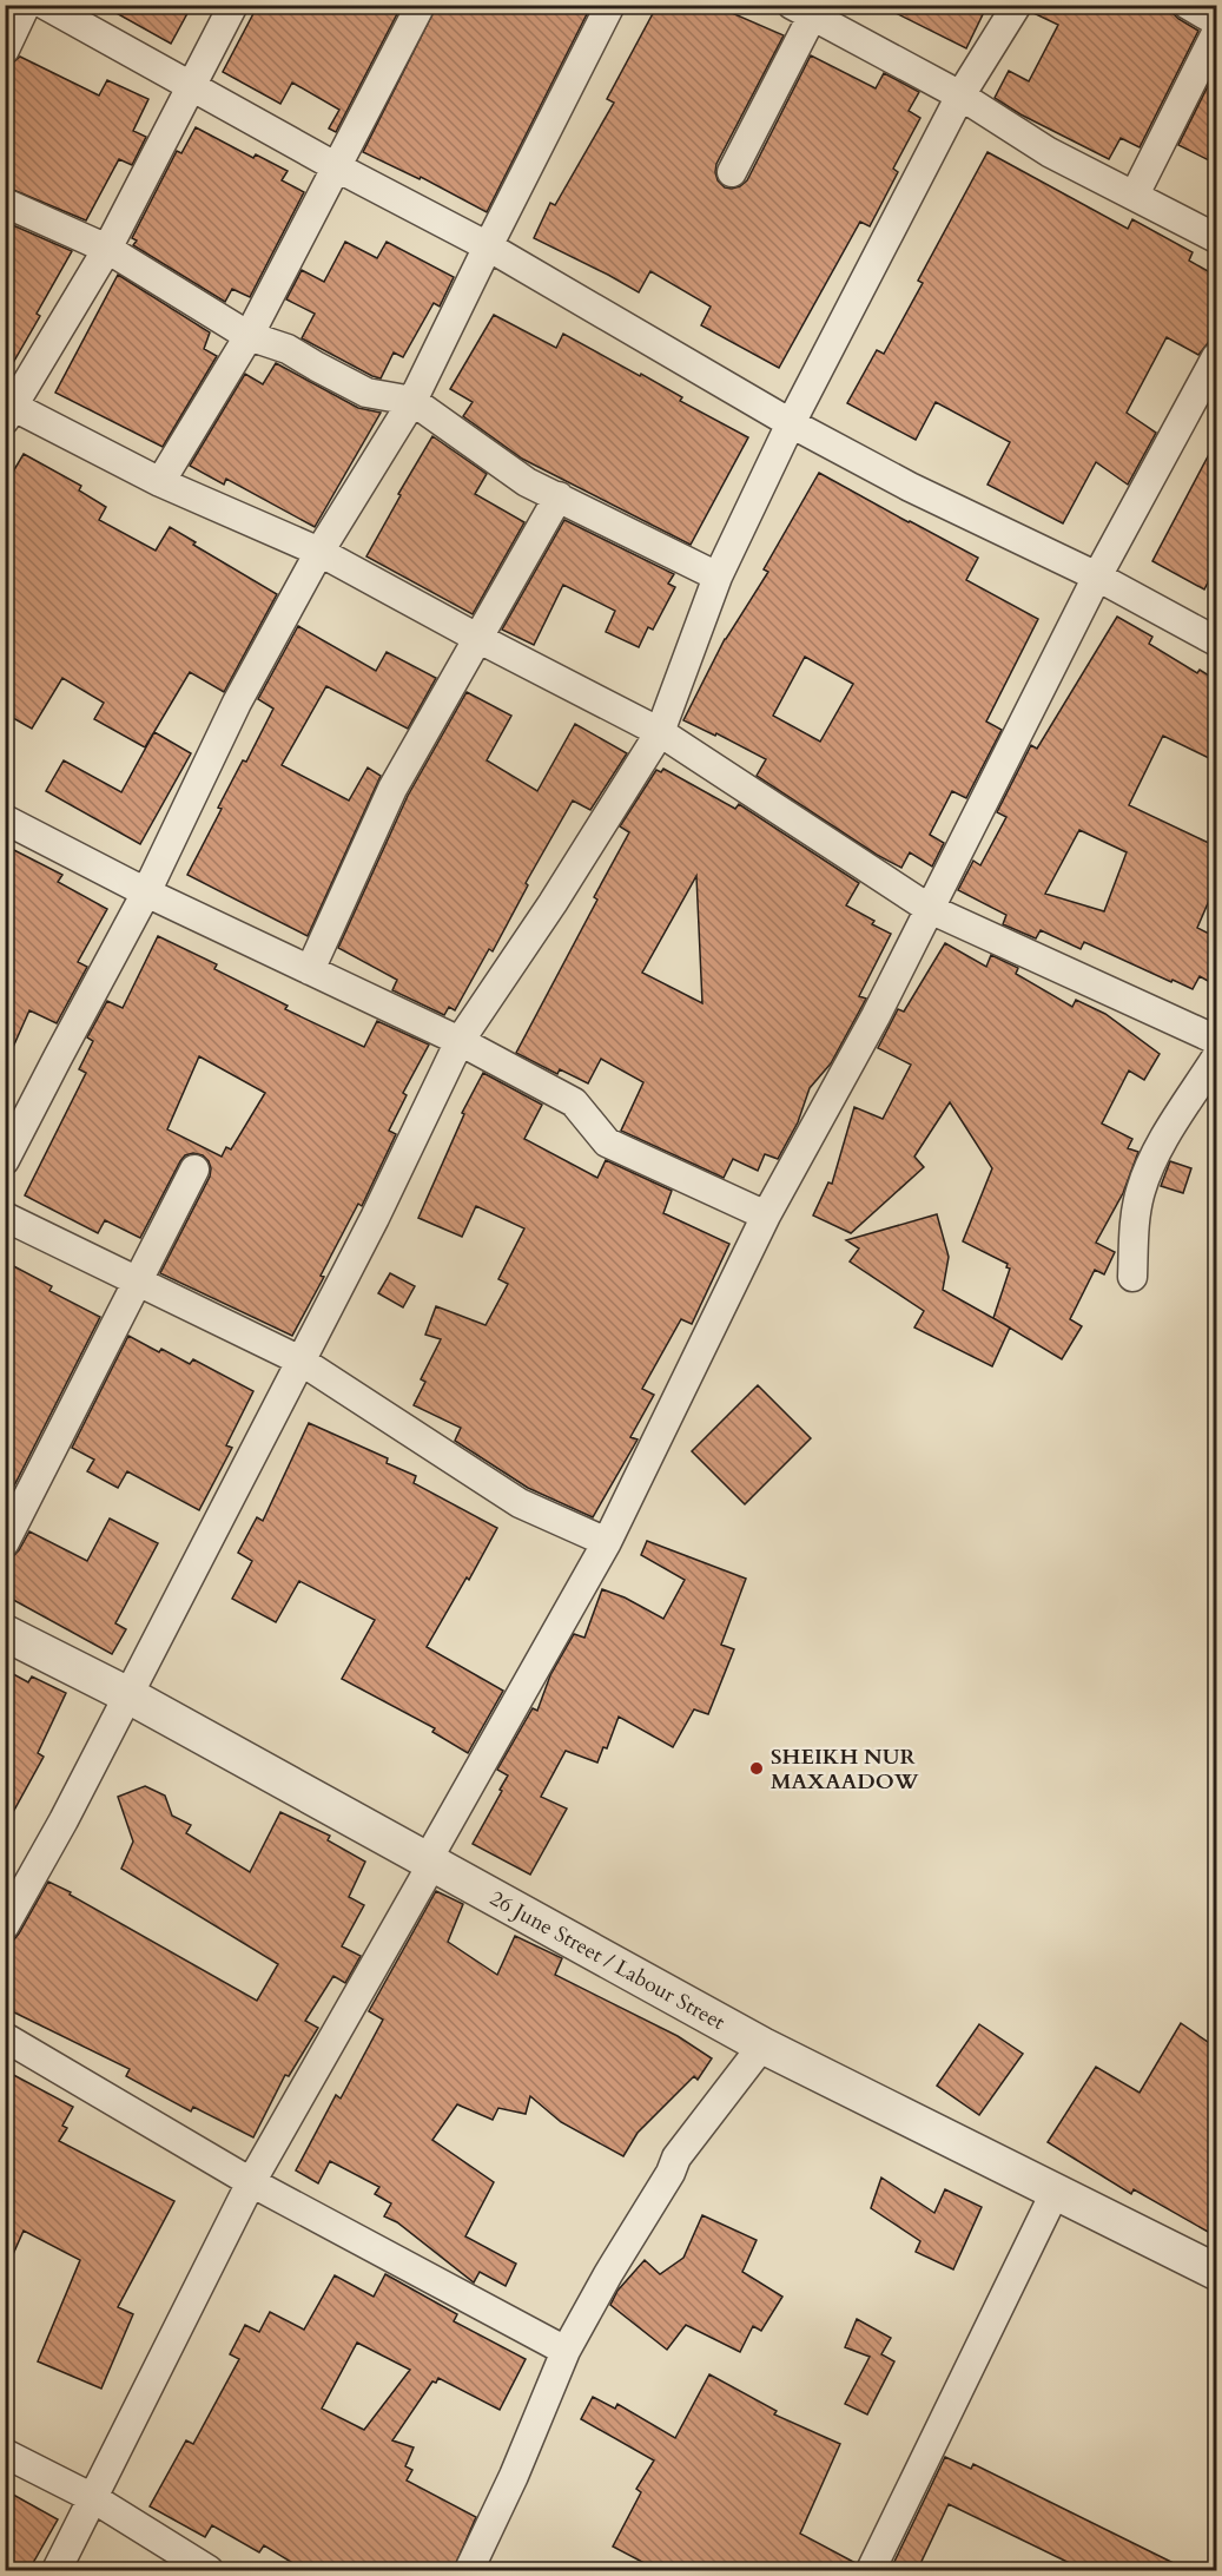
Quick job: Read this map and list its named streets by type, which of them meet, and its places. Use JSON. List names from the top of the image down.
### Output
{
  "streets": {
    "street": ["26 June Street / Labour Street"]
  },
  "places": ["SHEIKH NUR MAXAADOW"]
}
